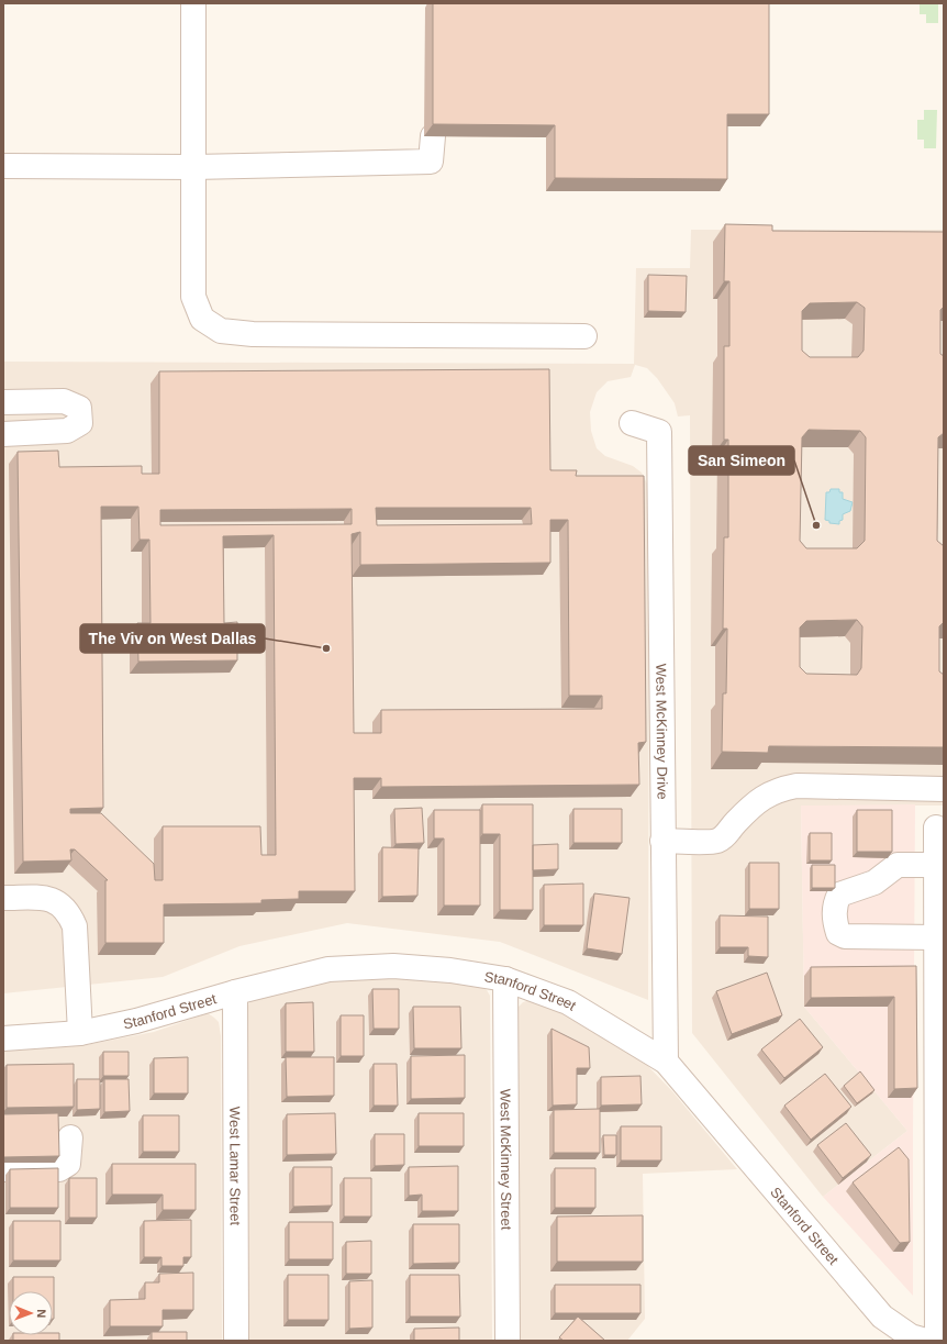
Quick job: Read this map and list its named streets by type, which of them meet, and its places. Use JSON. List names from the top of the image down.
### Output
{
  "streets": {
    "street": [
      "West McKinney Drive",
      "Stanford Street",
      "West McKinney Street",
      "West Lamar Street"
    ]
  },
  "crossings": [
    ["West McKinney Drive", "Stanford Street"],
    ["Stanford Street", "West McKinney Street"],
    ["Stanford Street", "West Lamar Street"]
  ],
  "places": ["San Simeon", "The Viv on West Dallas"],
  "north": "right"
}
